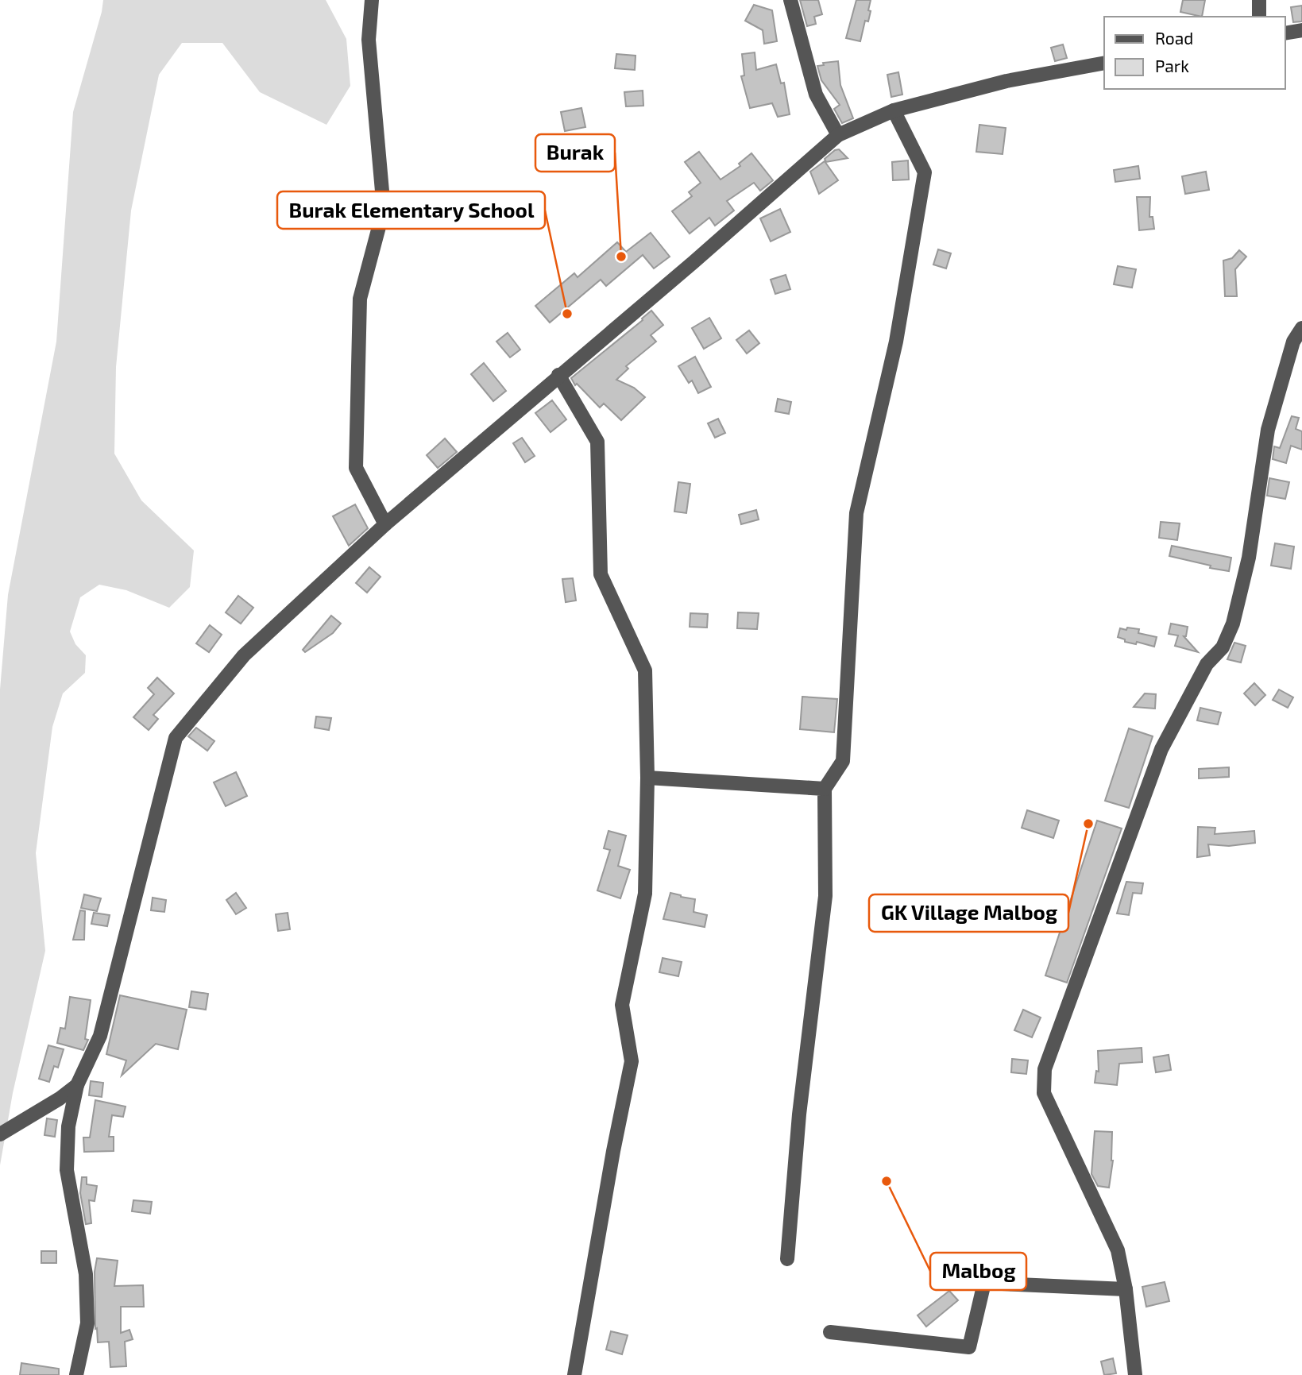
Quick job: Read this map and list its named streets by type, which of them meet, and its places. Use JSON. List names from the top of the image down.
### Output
{
  "places": [
    "Burak",
    "Burak Elementary School",
    "GK Village Malbog",
    "Malbog"
  ],
  "legend": ["Road", "Park"]
}
